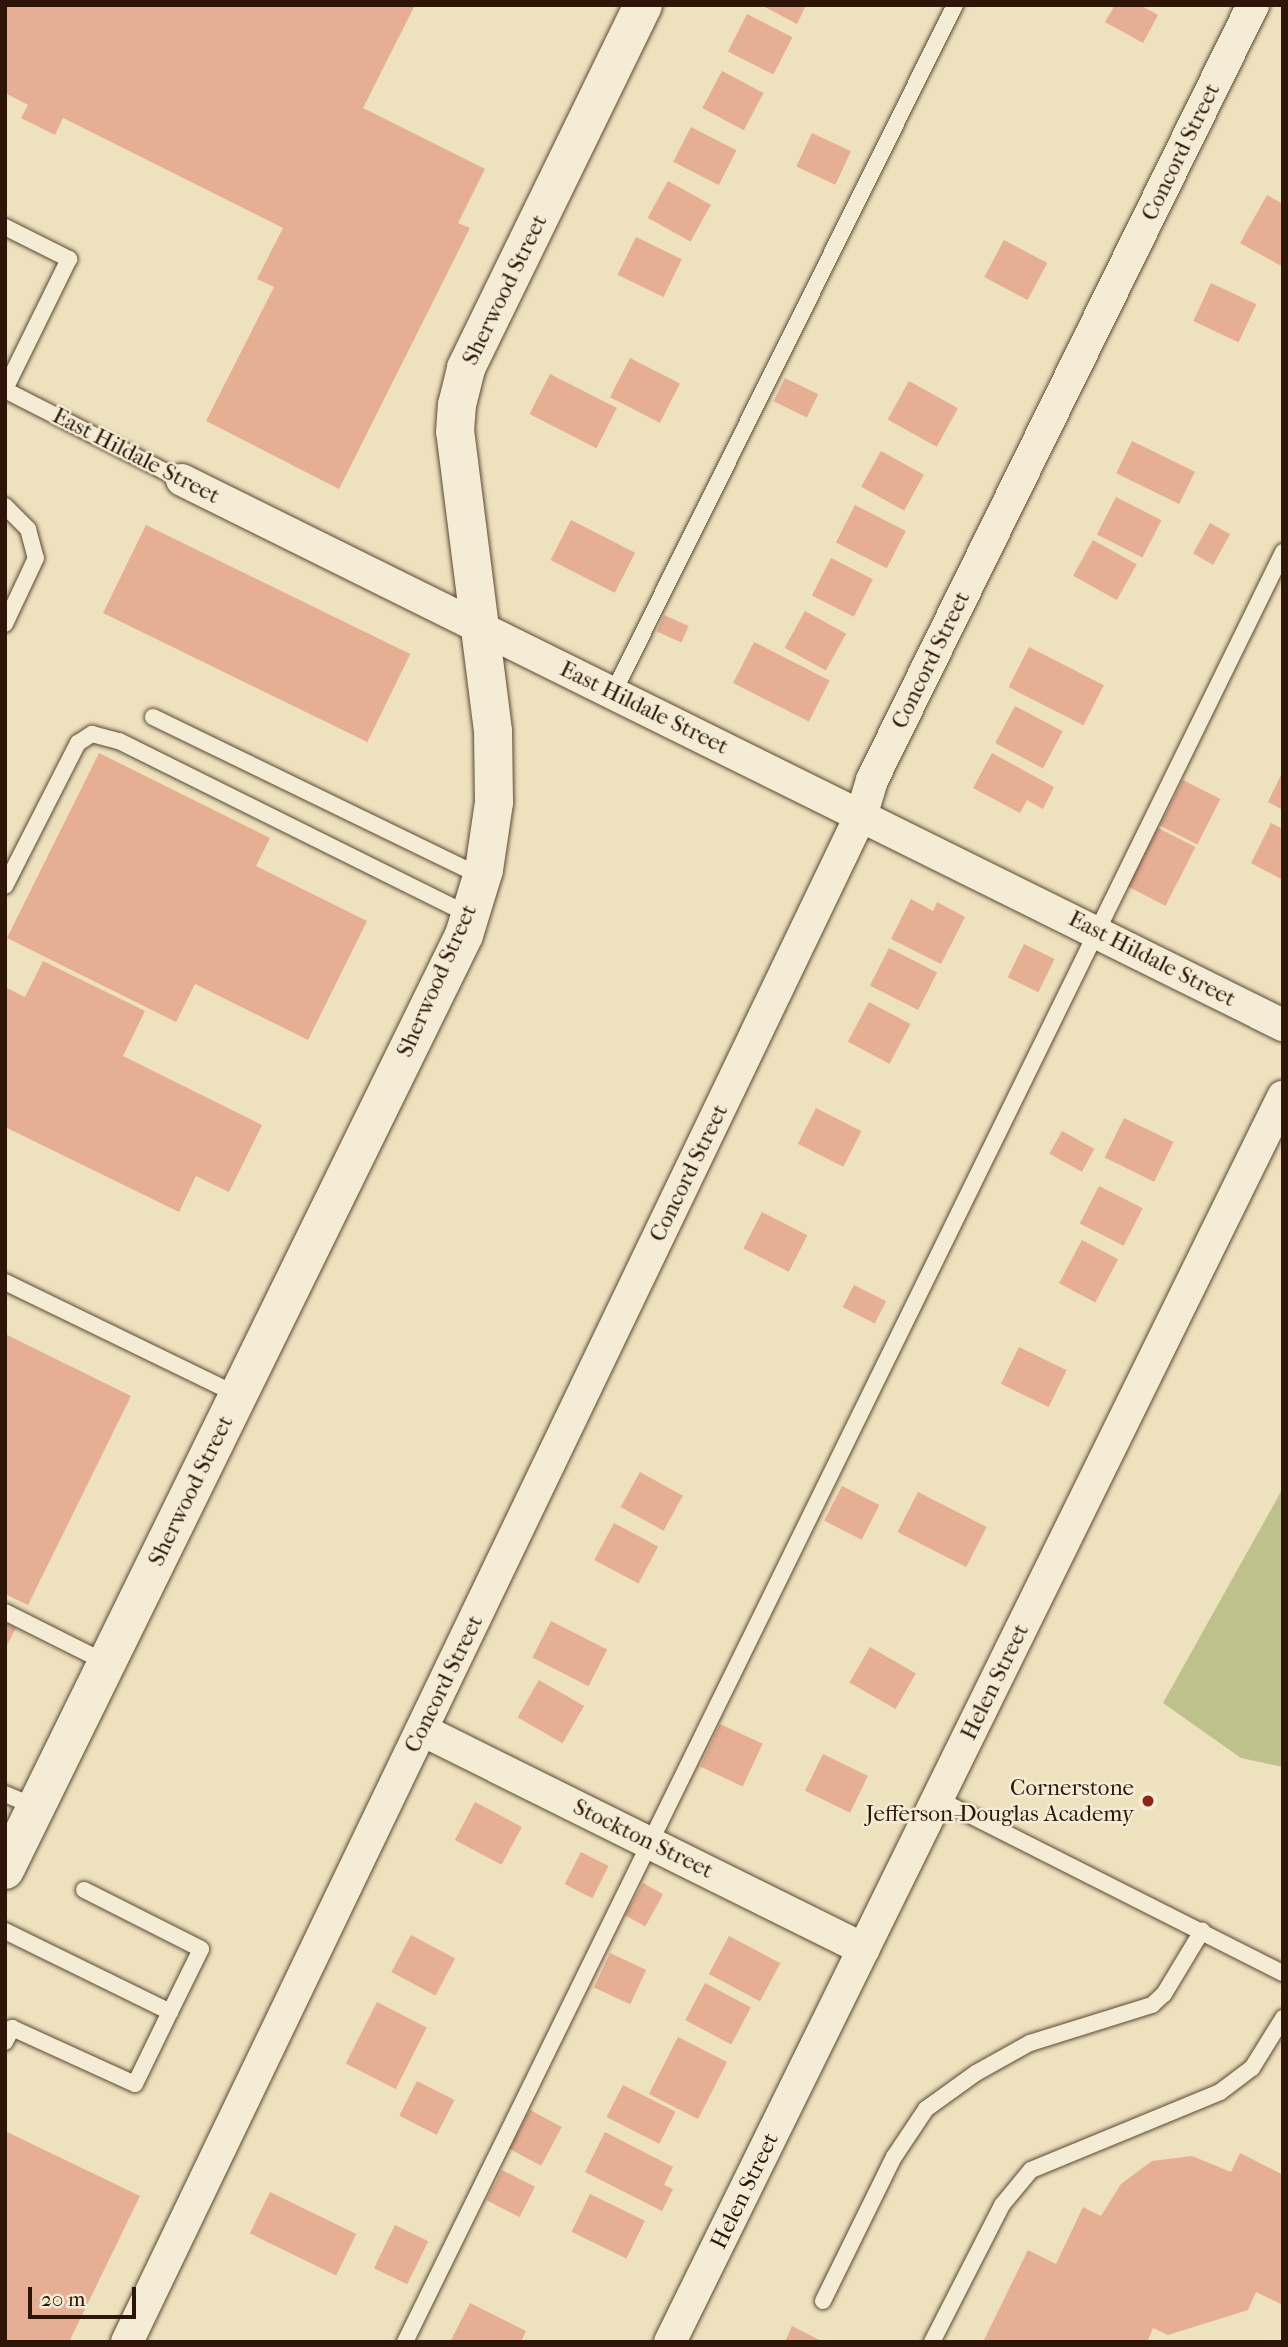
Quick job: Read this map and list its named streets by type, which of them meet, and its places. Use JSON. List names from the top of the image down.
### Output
{
  "streets": {
    "street": [
      "Concord Street",
      "Sherwood Street",
      "East Hildale Street",
      "Helen Street",
      "Stockton Street"
    ]
  },
  "crossings": [
    ["Concord Street", "East Hildale Street"],
    ["Concord Street", "Stockton Street"],
    ["Sherwood Street", "East Hildale Street"],
    ["Helen Street", "Stockton Street"]
  ],
  "places": ["Cornerstone Jefferson-Douglas Academy"],
  "scale_bar": "20 m"
}
